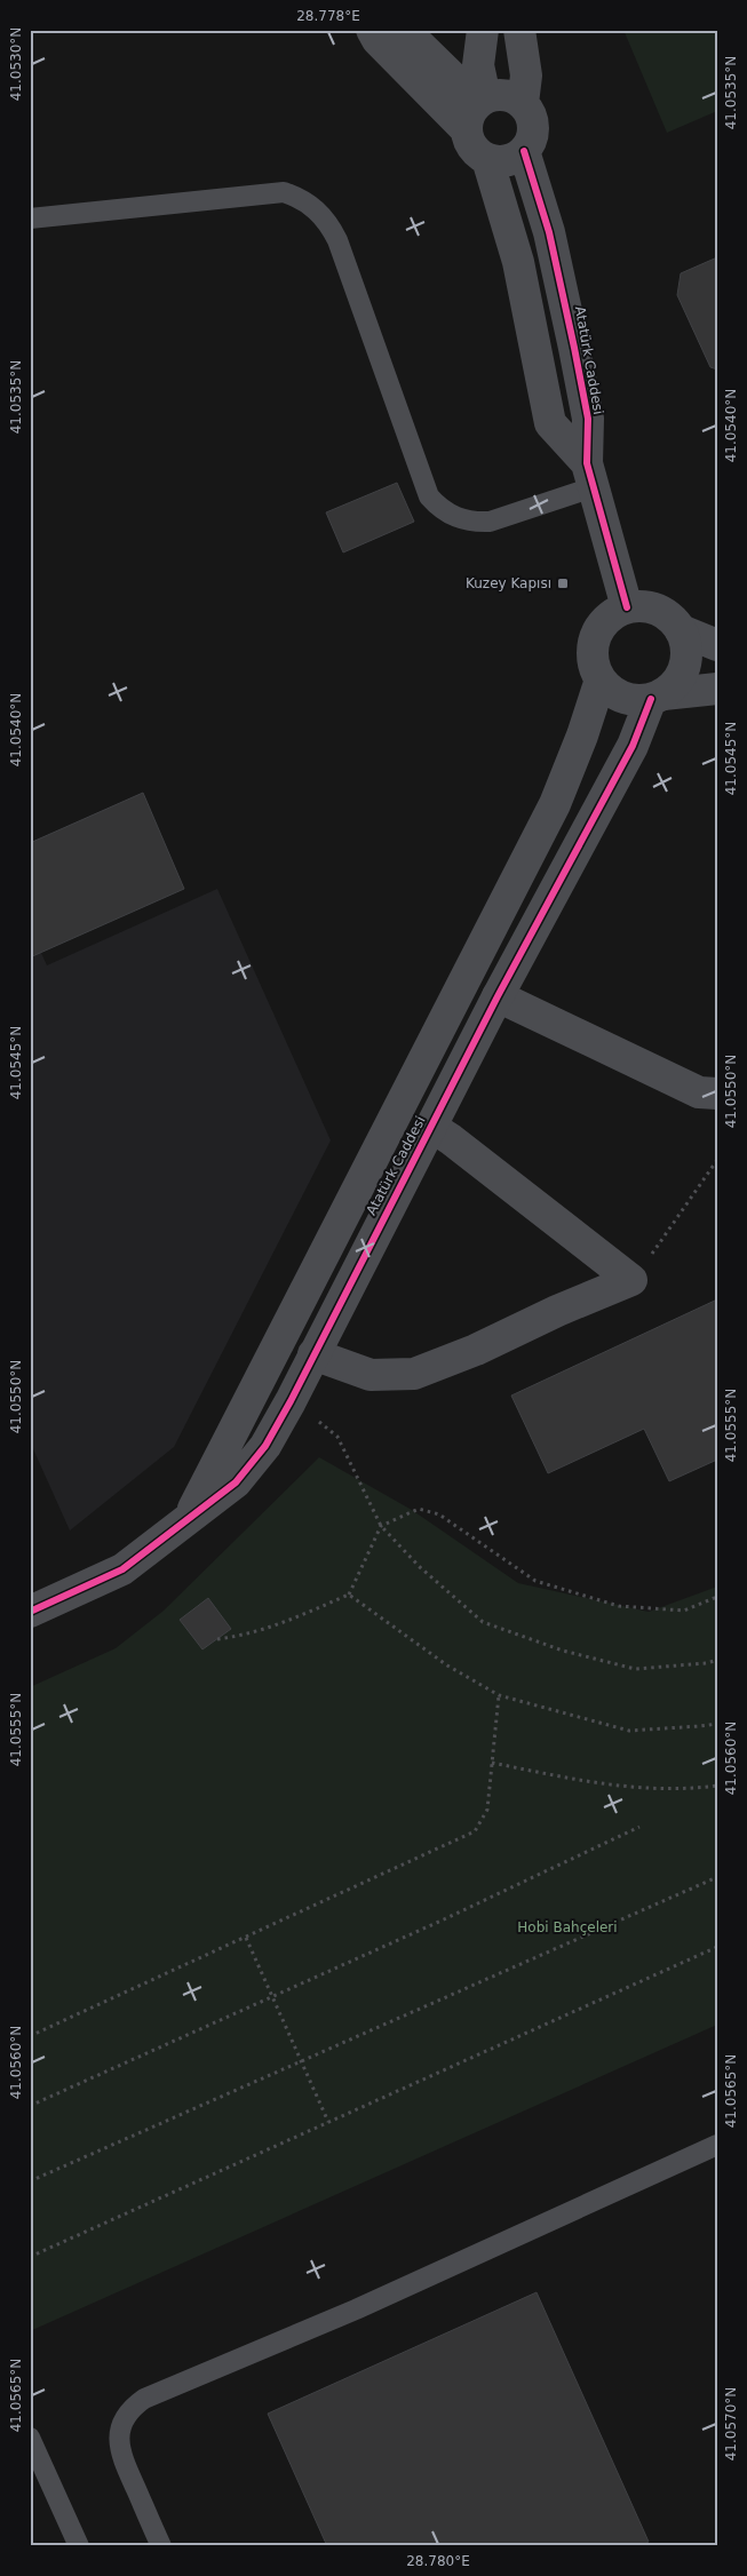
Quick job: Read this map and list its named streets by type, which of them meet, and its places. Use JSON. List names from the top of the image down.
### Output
{
  "streets": {
    "street": ["Atatürk Caddesi"]
  },
  "parks": ["Hobi Bahçeleri"],
  "places": {
    "transit": ["Kuzey Kapısı"]
  },
  "coordinates": [
    "28.778°E",
    "41.0530°N",
    "41.0535°N",
    "41.0540°N",
    "41.0545°N",
    "41.0550°N",
    "41.0555°N",
    "41.0560°N",
    "41.0565°N",
    "41.0570°N",
    "28.780°E"
  ]
}
